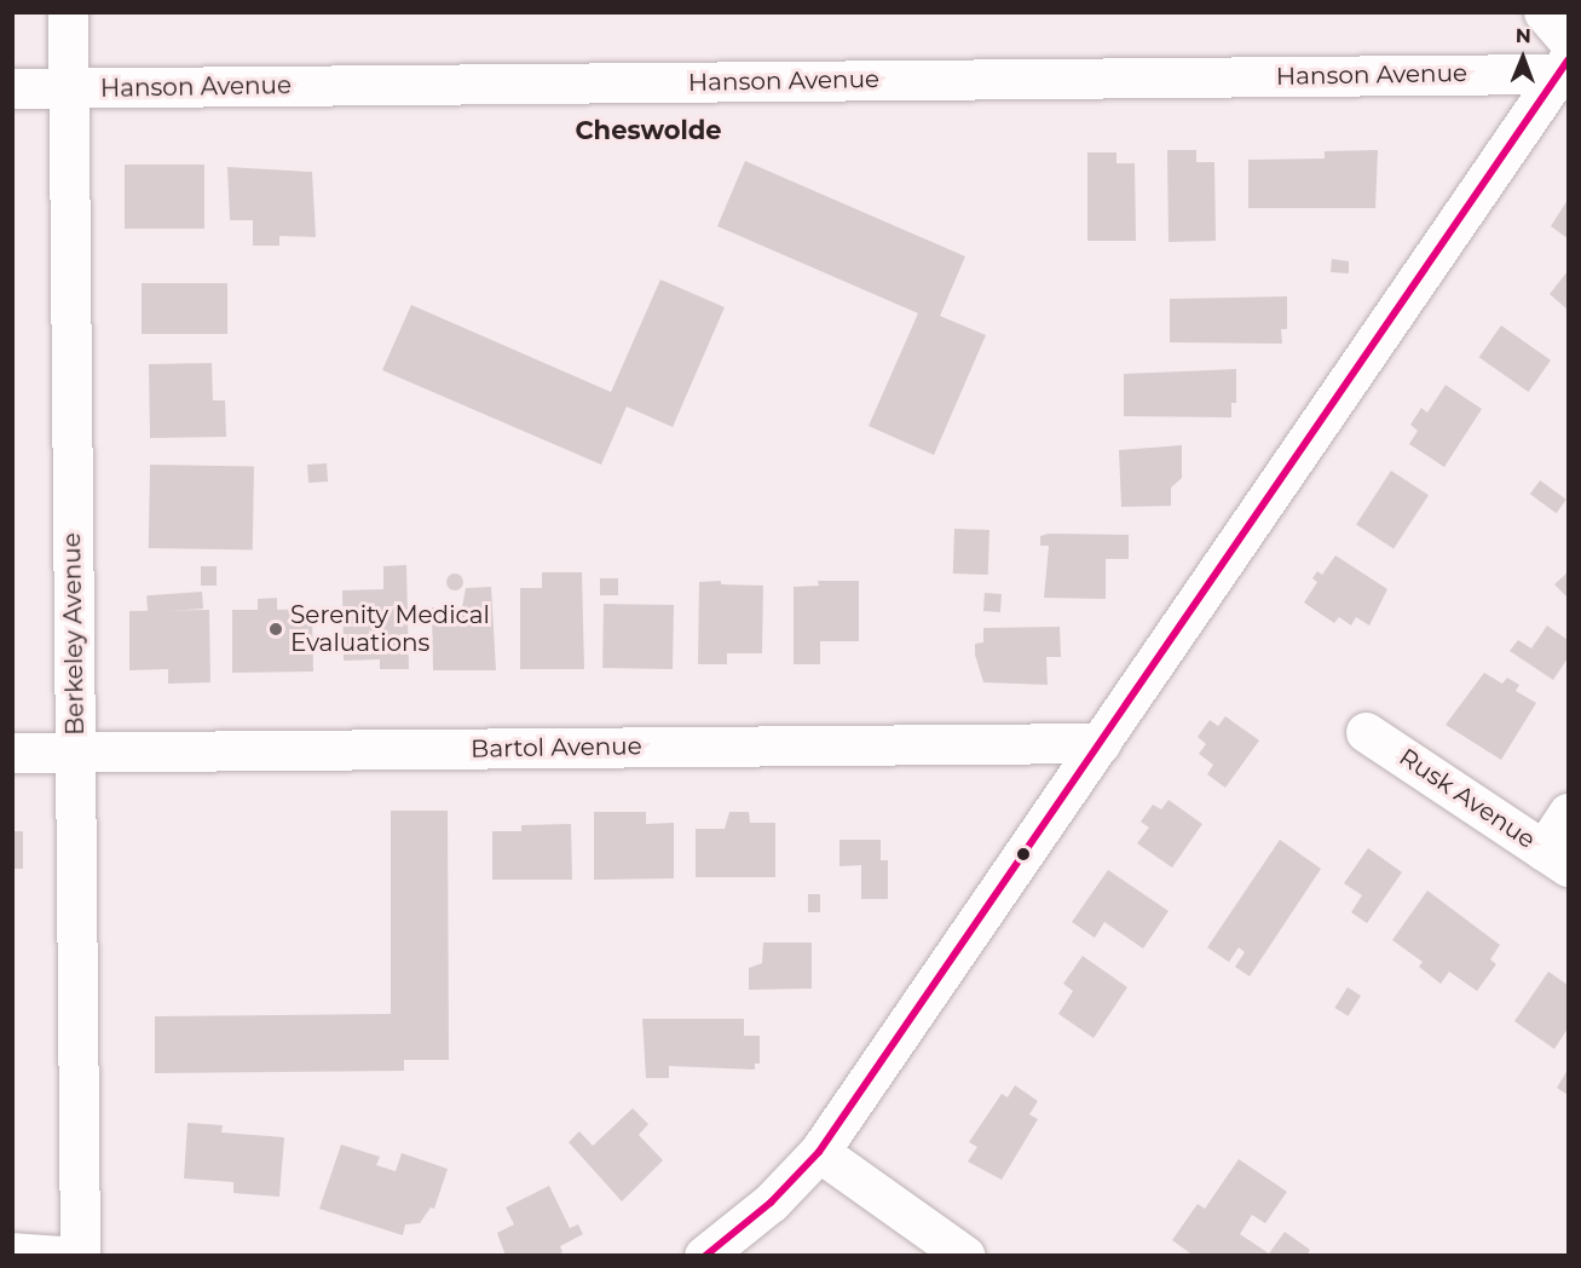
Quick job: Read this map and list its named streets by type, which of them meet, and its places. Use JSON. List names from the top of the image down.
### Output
{
  "streets": {
    "street": [
      "Hanson Avenue",
      "Berkeley Avenue",
      "Bartol Avenue",
      "Rusk Avenue"
    ]
  },
  "crossings": [
    ["Hanson Avenue", "Berkeley Avenue"],
    ["Berkeley Avenue", "Bartol Avenue"]
  ],
  "districts": ["Cheswolde"],
  "places": ["Serenity Medical Evaluations"],
  "north": "top"
}
